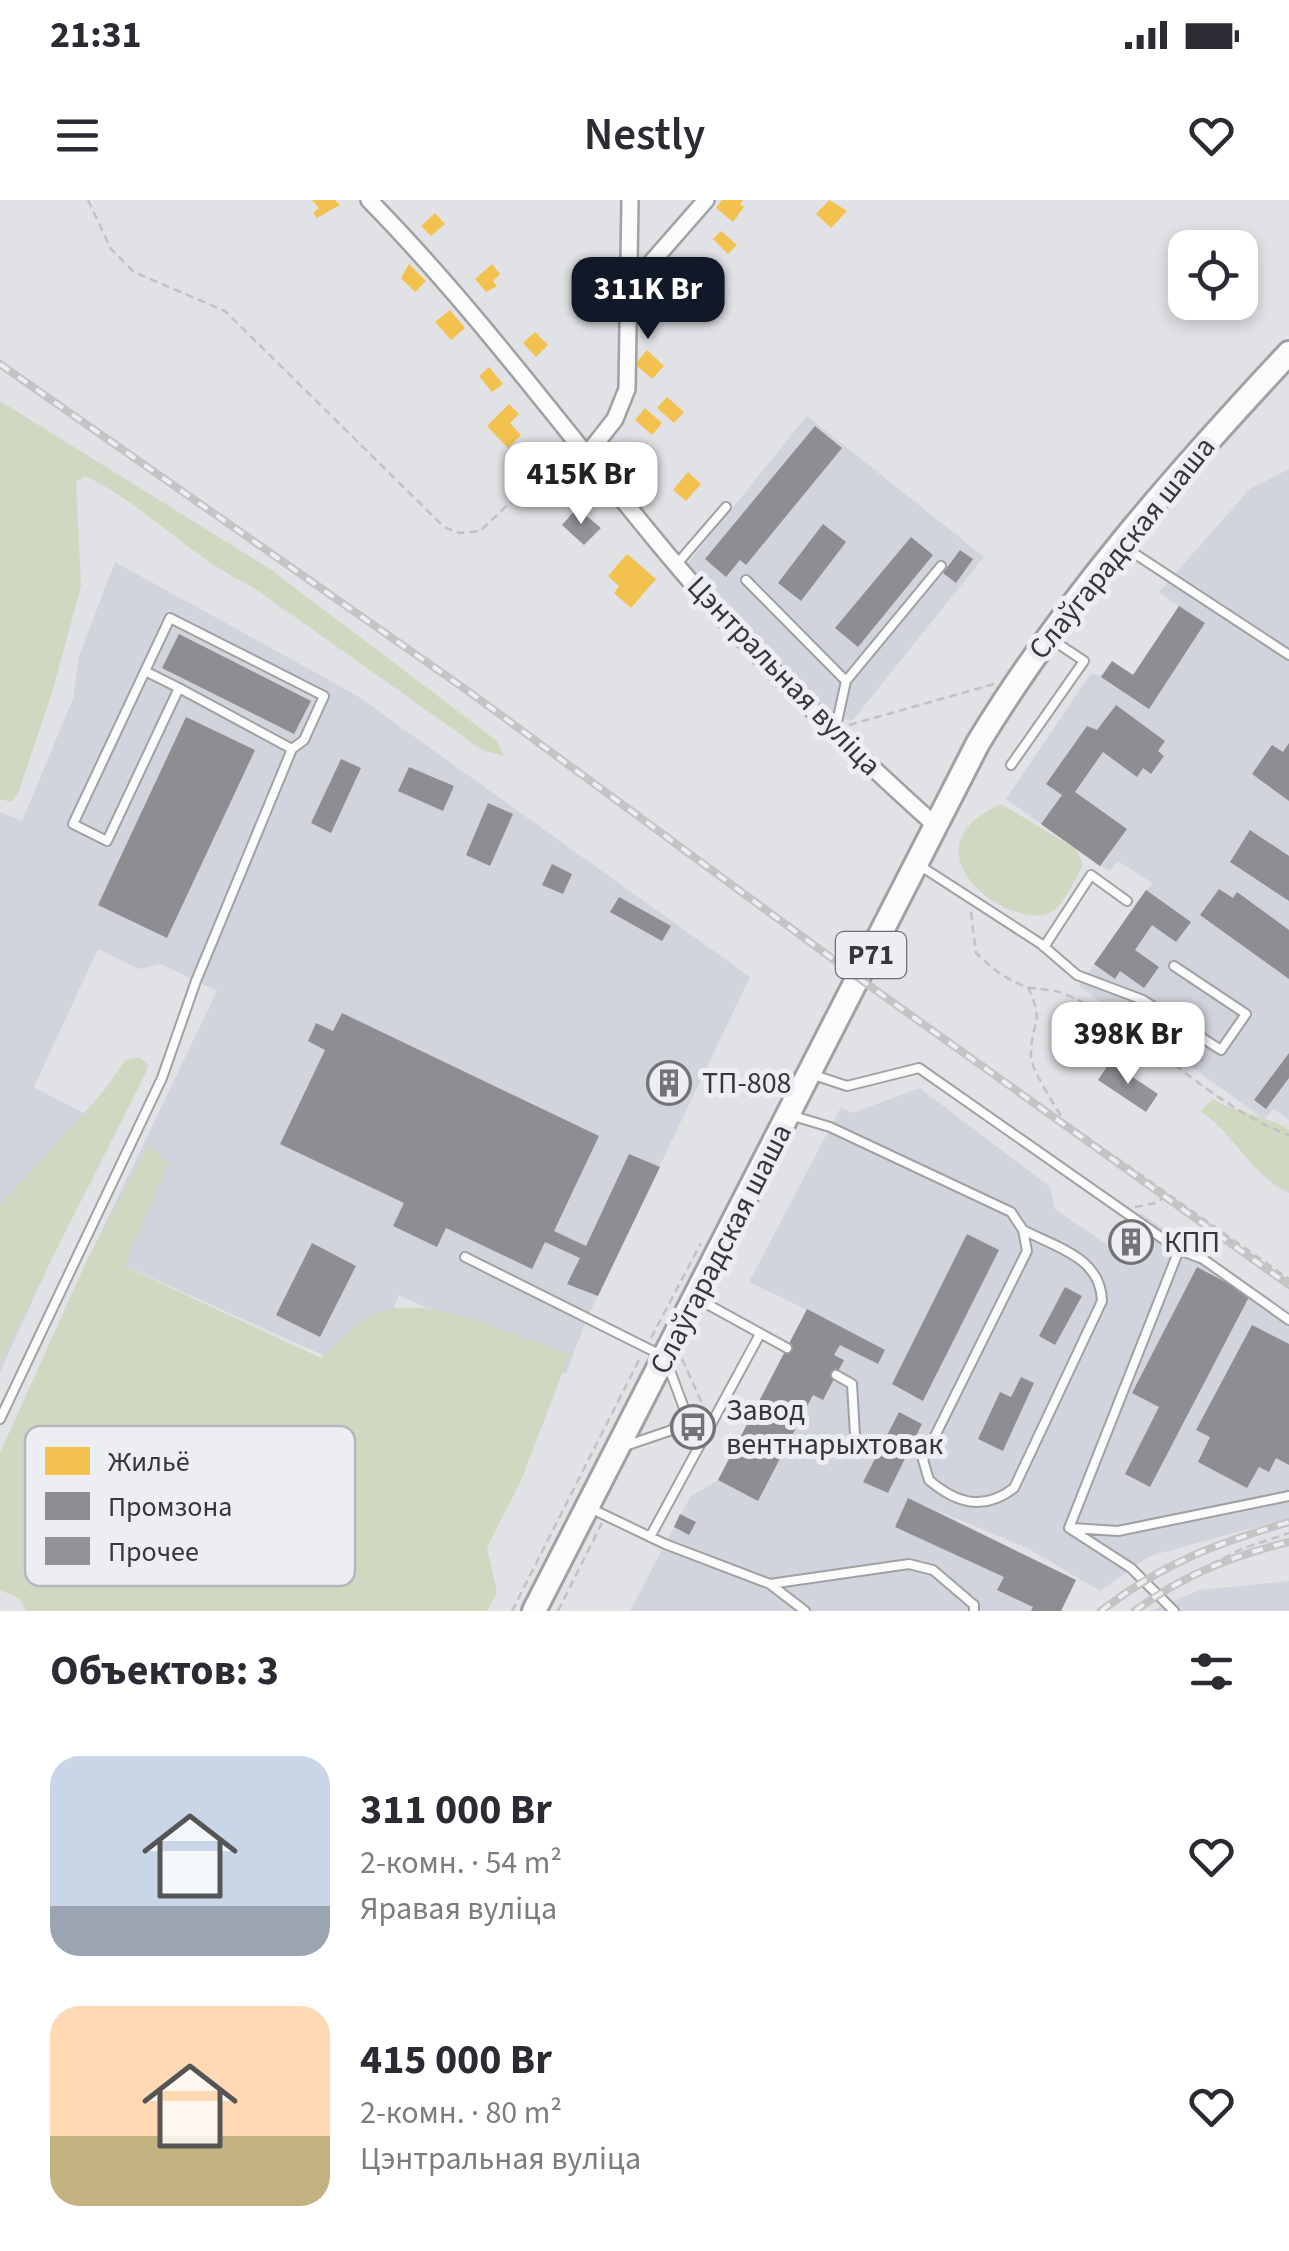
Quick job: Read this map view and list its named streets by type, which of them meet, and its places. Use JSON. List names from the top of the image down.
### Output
{
  "streets": {
    "main road": ["Слаўгарадская шаша", "Р71"],
    "street": ["Цэнтральная вуліца"]
  },
  "crossings": [
    ["Слаўгарадская шаша", "Цэнтральная вуліца"]
  ],
  "places": {
    "building": ["ТП-808", "КПП"],
    "bus stop": ["Завод вентнарыхтовак"]
  },
  "legend": ["Жильё", "Промзона", "Прочее"],
  "page": {
    "status": "21:31",
    "header": "Nestly",
    "price": ["311K Br", "415K Br", "398K Br"],
    "heading": "Объектов: 3",
    "list": [
      {
        "name": "311 000 Br",
        "note": "2-комн. · 54 m² · Яравая вуліца"
      },
      {
        "name": "415 000 Br",
        "note": "2-комн. · 80 m² · Цэнтральная вуліца"
      }
    ]
  }
}
